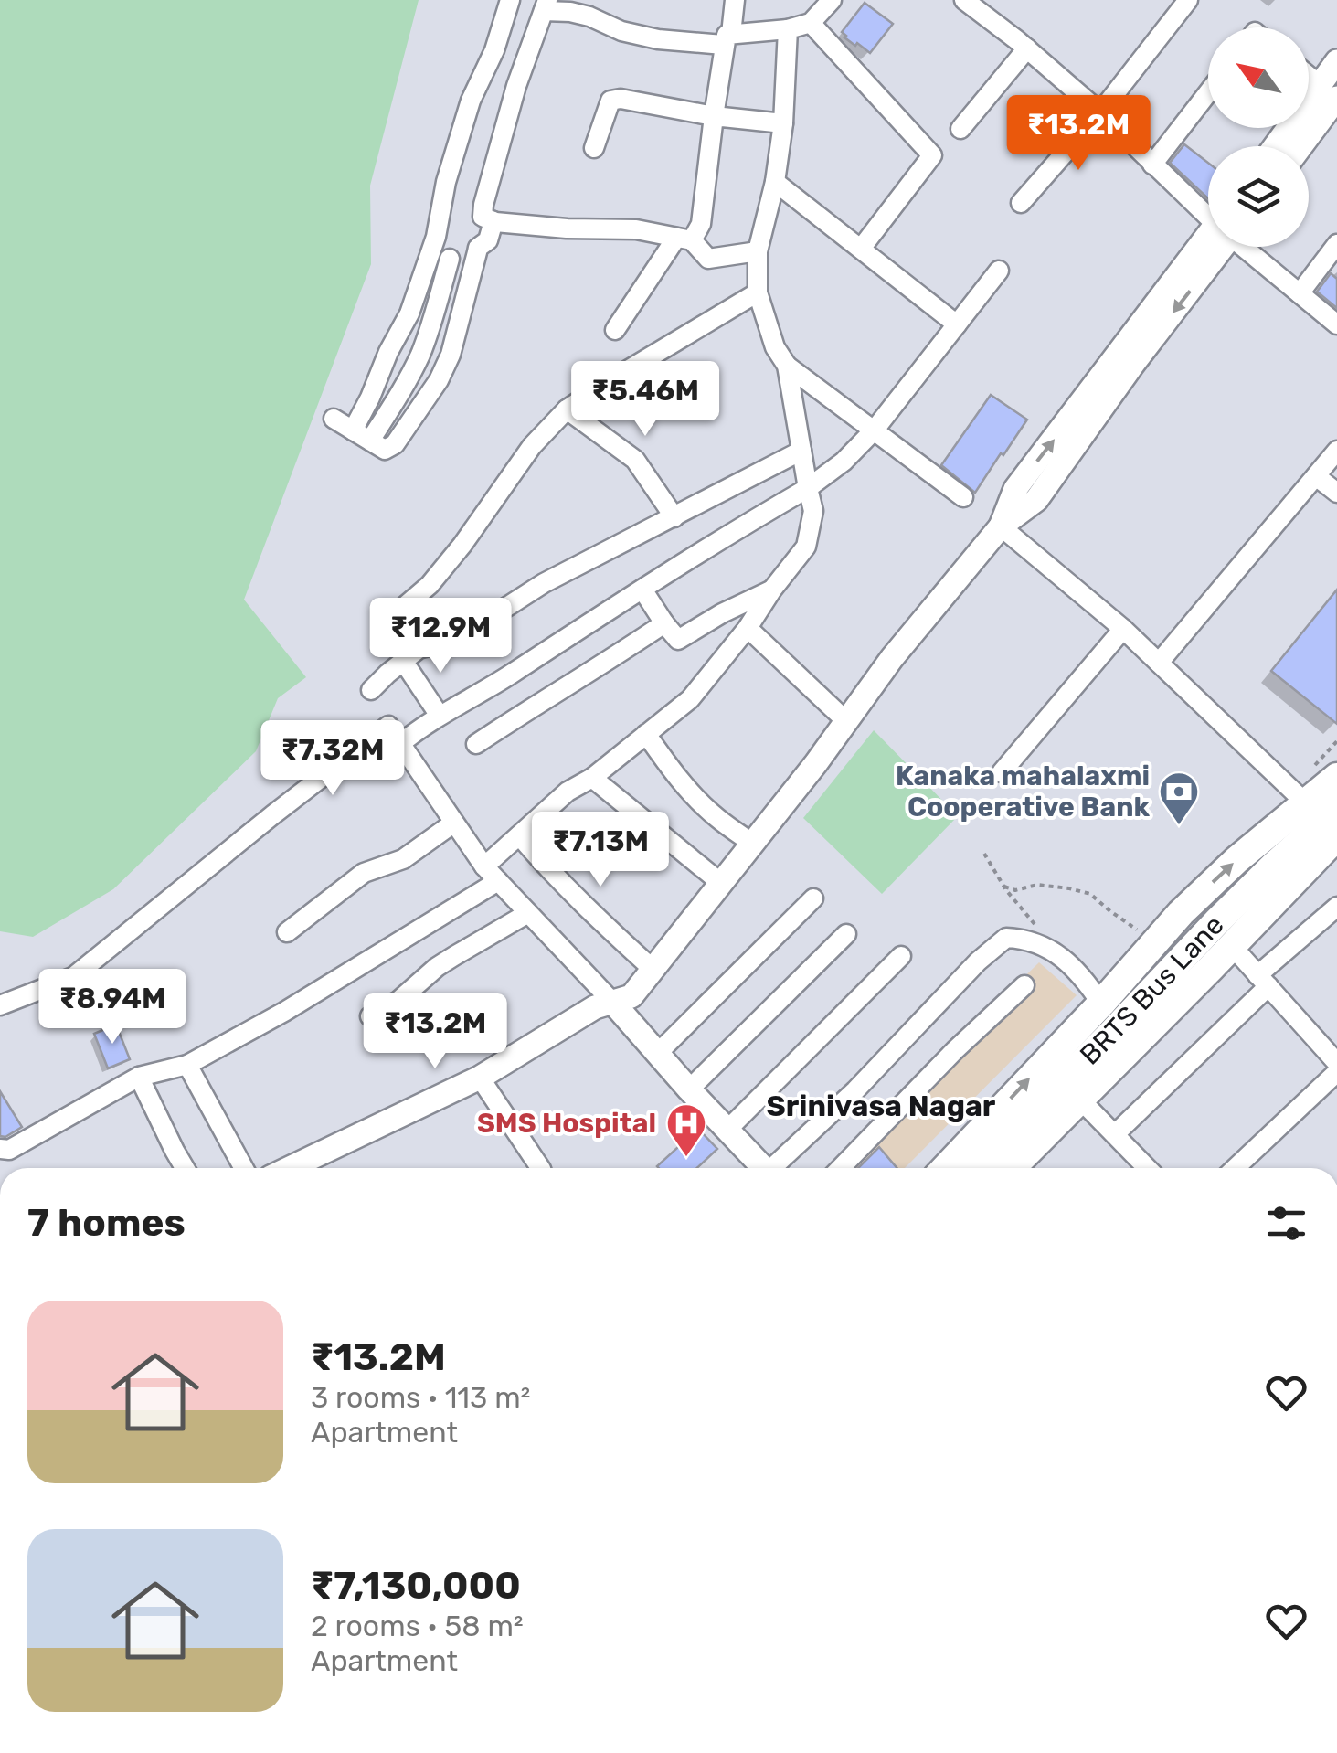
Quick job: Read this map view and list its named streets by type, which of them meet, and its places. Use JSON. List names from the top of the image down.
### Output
{
  "streets": {
    "main road": ["BRTS Bus Lane"]
  },
  "districts": ["Srinivasa Nagar"],
  "places": {
    "bank": ["Kanaka mahalaxmi Cooperative Bank"],
    "hospital": ["SMS Hospital"]
  },
  "north": "top left",
  "page": {
    "price": [
      "₹13.2M",
      "₹5.46M",
      "₹12.9M",
      "₹7.32M",
      "₹7.13M",
      "₹8.94M",
      "₹13.2M"
    ],
    "heading": "7 homes",
    "list": [
      {
        "name": "₹13.2M",
        "note": "3 rooms · 113 m² · Apartment"
      },
      {
        "name": "₹7,130,000",
        "note": "2 rooms · 58 m² · Apartment"
      }
    ]
  }
}
